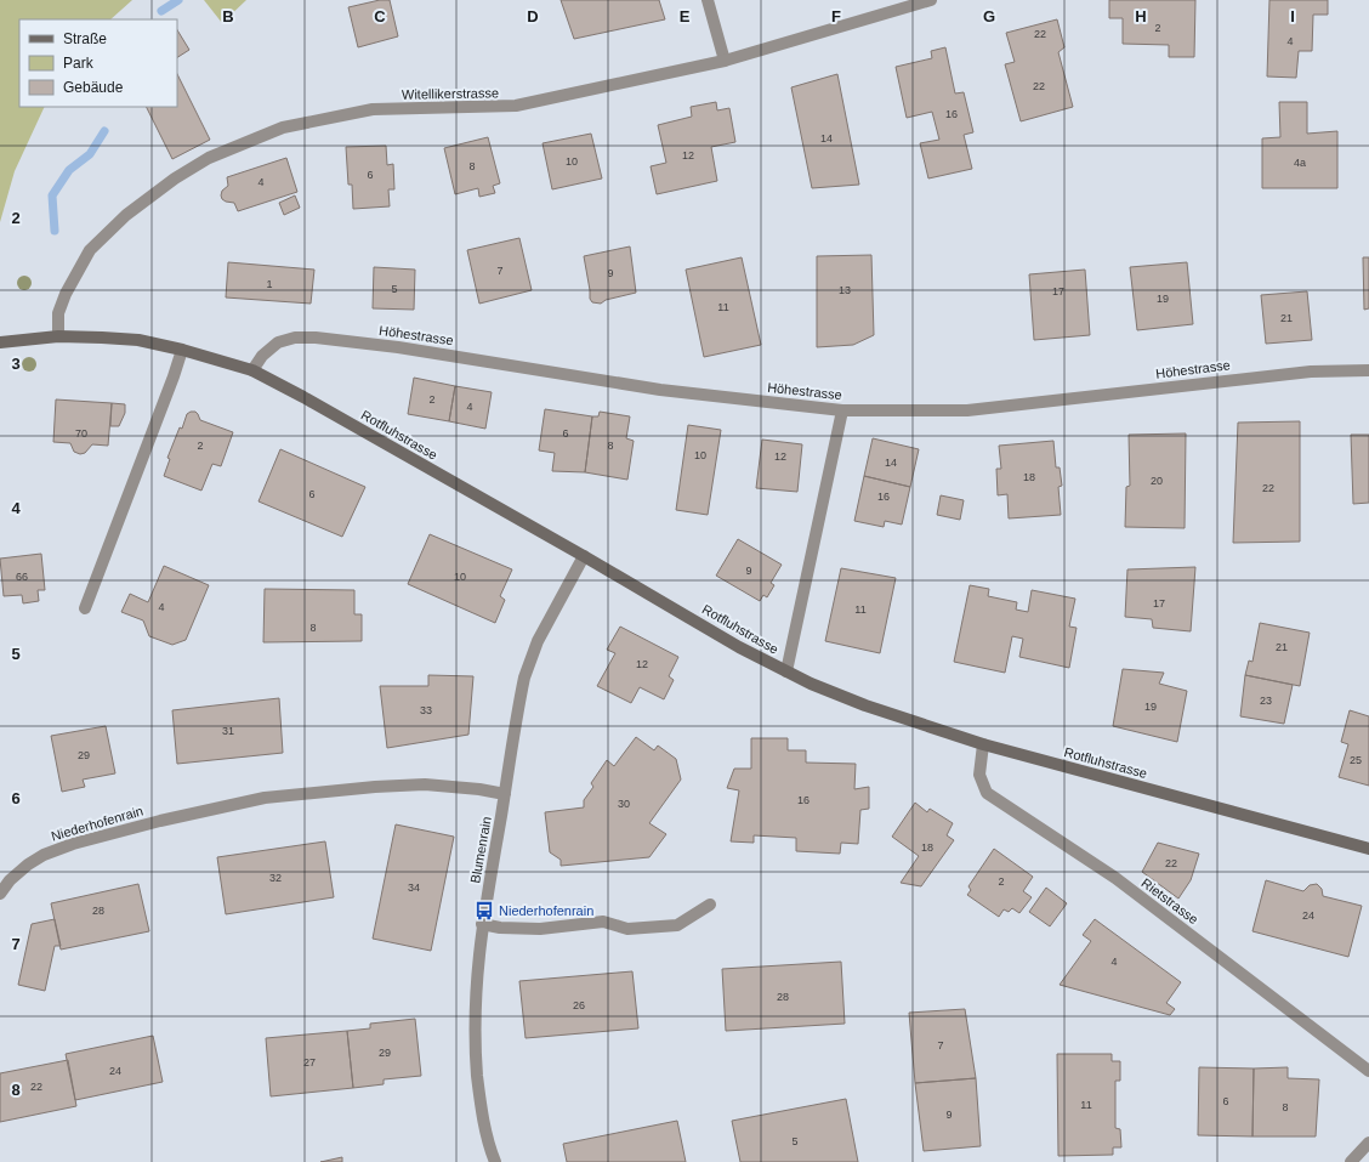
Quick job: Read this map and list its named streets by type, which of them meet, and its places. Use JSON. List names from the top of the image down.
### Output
{
  "streets": {
    "main road": ["Rotfluhstrasse"],
    "street": [
      "Witellikerstrasse",
      "Höhestrasse",
      "Niederhofenrain",
      "Blumenrain",
      "Rietstrasse"
    ]
  },
  "crossings": [
    ["Witellikerstrasse", "Rotfluhstrasse"],
    ["Höhestrasse", "Rotfluhstrasse"],
    ["Rotfluhstrasse", "Blumenrain"],
    ["Rotfluhstrasse", "Rietstrasse"],
    ["Niederhofenrain", "Blumenrain"]
  ],
  "places": {
    "bus stop": ["Niederhofenrain"]
  },
  "house_numbers": [
    "2",
    "22",
    "4",
    "22",
    "16",
    "14",
    "12",
    "10",
    "4a",
    "8",
    "6",
    "4",
    "7",
    "9",
    "1",
    "5",
    "13",
    "17",
    "19",
    "11",
    "21",
    "2",
    "4",
    "70",
    "6",
    "2",
    "8",
    "10",
    "12",
    "14",
    "18",
    "20",
    "22",
    "6",
    "16",
    "9",
    "66",
    "10",
    "17",
    "4",
    "11",
    "8",
    "21",
    "12",
    "23",
    "19",
    "33",
    "31",
    "29",
    "25",
    "16",
    "30",
    "18",
    "22",
    "32",
    "2",
    "34",
    "28",
    "24",
    "4",
    "28",
    "26",
    "7",
    "29",
    "27",
    "24",
    "22",
    "6",
    "11",
    "8",
    "9",
    "5"
  ],
  "legend": ["Straße", "Park", "Gebäude"],
  "grid": {
    "columns": [
      "B",
      "C",
      "D",
      "E",
      "F",
      "G",
      "H",
      "I"
    ],
    "rows": [
      "2",
      "3",
      "4",
      "5",
      "6",
      "7",
      "8"
    ]
  }
}
